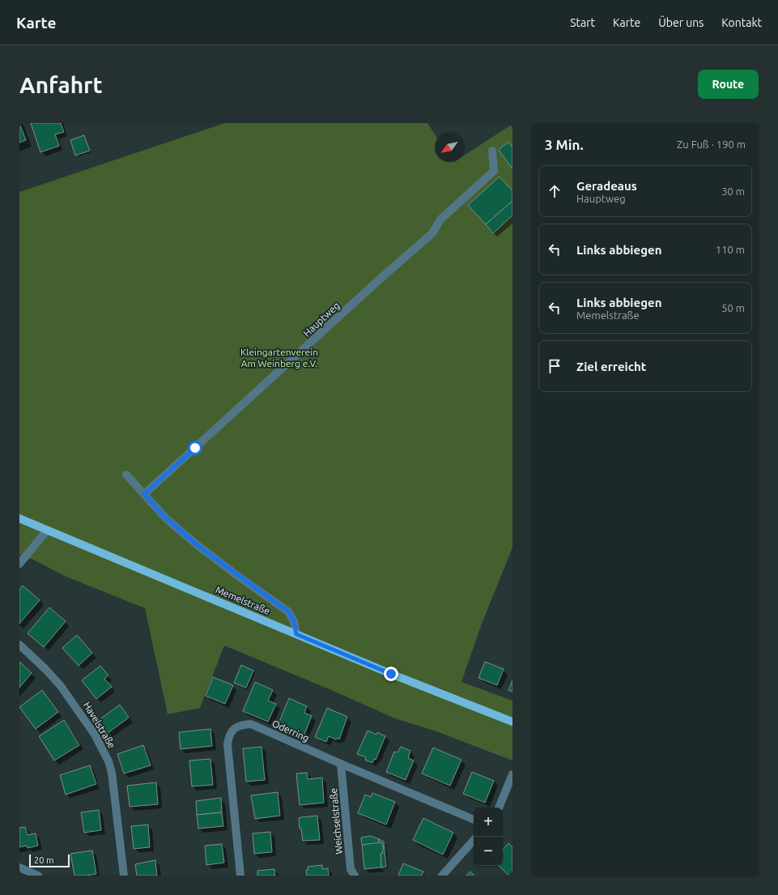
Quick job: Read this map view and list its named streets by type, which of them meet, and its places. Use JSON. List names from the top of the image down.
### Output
{
  "streets": {
    "main road": ["Memelstraße"],
    "street": [
      "Hauptweg",
      "Havelstraße",
      "Oderring",
      "Weichselstraße"
    ]
  },
  "crossings": [
    ["Oderring", "Weichselstraße"]
  ],
  "parks": ["Kleingartenverein Am Weinberg e.V."],
  "scale_bar": "20 m",
  "north": "bottom left",
  "page": {
    "header": "Karte",
    "nav": [
      "Start",
      "Karte",
      "Über uns",
      "Kontakt"
    ],
    "buttons": "Route",
    "title": "Anfahrt",
    "heading": ["3 Min.", "Zu Fuß · 190 m"],
    "list": [
      ["Geradeaus", "Hauptweg", "30 m"],
      ["Links abbiegen", "110 m"],
      ["Links abbiegen", "Memelstraße", "50 m"],
      "Ziel erreicht"
    ],
    "map_buttons": ["+", "−"],
    "scale": "20 m"
  }
}
